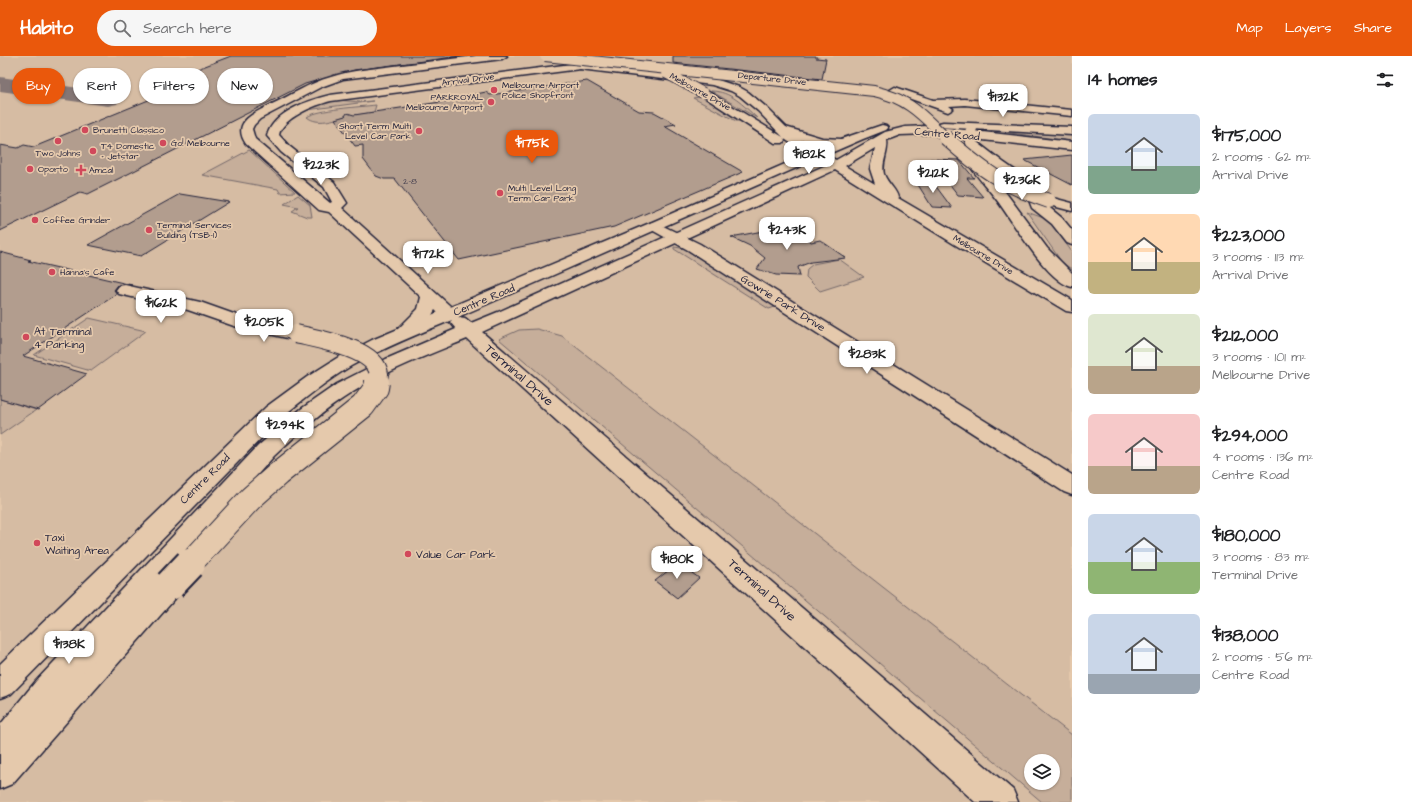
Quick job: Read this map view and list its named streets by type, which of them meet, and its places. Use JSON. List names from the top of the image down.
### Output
{
  "streets": {
    "main road": [
      "Departure Drive",
      "Arrival Drive",
      "Melbourne Drive",
      "Centre Road",
      "Gowrie Park Drive",
      "Terminal Drive"
    ]
  },
  "crossings": [
    ["Departure Drive", "Melbourne Drive"],
    ["Arrival Drive", "Melbourne Drive"],
    ["Melbourne Drive", "Centre Road"],
    ["Centre Road", "Gowrie Park Drive"],
    ["Centre Road", "Terminal Drive"]
  ],
  "places": {
    "other": [
      "Melbourne Airport Police Shopfront",
      "PARKROYAL Melbourne Airport",
      "Brunetti Classico",
      "Short Term Multi Level Car Park",
      "Two Johns",
      "Go! Melbourne",
      "T4 Domestic - Jetstar",
      "Oporto",
      "Multi Level Long Term Car Park",
      "Coffee Grinder",
      "Terminal Services Building (TSB-1)",
      "Hanna's Cafe",
      "At Terminal 4 Parking",
      "Taxi Waiting Area",
      "Value Car Park"
    ],
    "health": ["Amcal"]
  },
  "house_numbers": ["2-8"],
  "page": {
    "header": "Habito",
    "search": "Search here",
    "nav": ["Map", "Layers", "Share"],
    "heading": "14 homes",
    "chip": [
      "Buy",
      "Rent",
      "Filters",
      "New"
    ],
    "price": [
      "$132K",
      "$175K",
      "$182K",
      "$223K",
      "$212K",
      "$236K",
      "$243K",
      "$172K",
      "$162K",
      "$205K",
      "$283K",
      "$294K",
      "$180K",
      "$138K"
    ],
    "list": [
      {
        "name": "$175,000",
        "note": "2 rooms · 62 m² · Arrival Drive"
      },
      {
        "name": "$223,000",
        "note": "3 rooms · 113 m² · Arrival Drive"
      },
      {
        "name": "$212,000",
        "note": "3 rooms · 101 m² · Melbourne Drive"
      },
      {
        "name": "$294,000",
        "note": "4 rooms · 136 m² · Centre Road"
      },
      {
        "name": "$180,000",
        "note": "3 rooms · 83 m² · Terminal Drive"
      },
      {
        "name": "$138,000",
        "note": "2 rooms · 56 m² · Centre Road"
      }
    ]
  }
}
